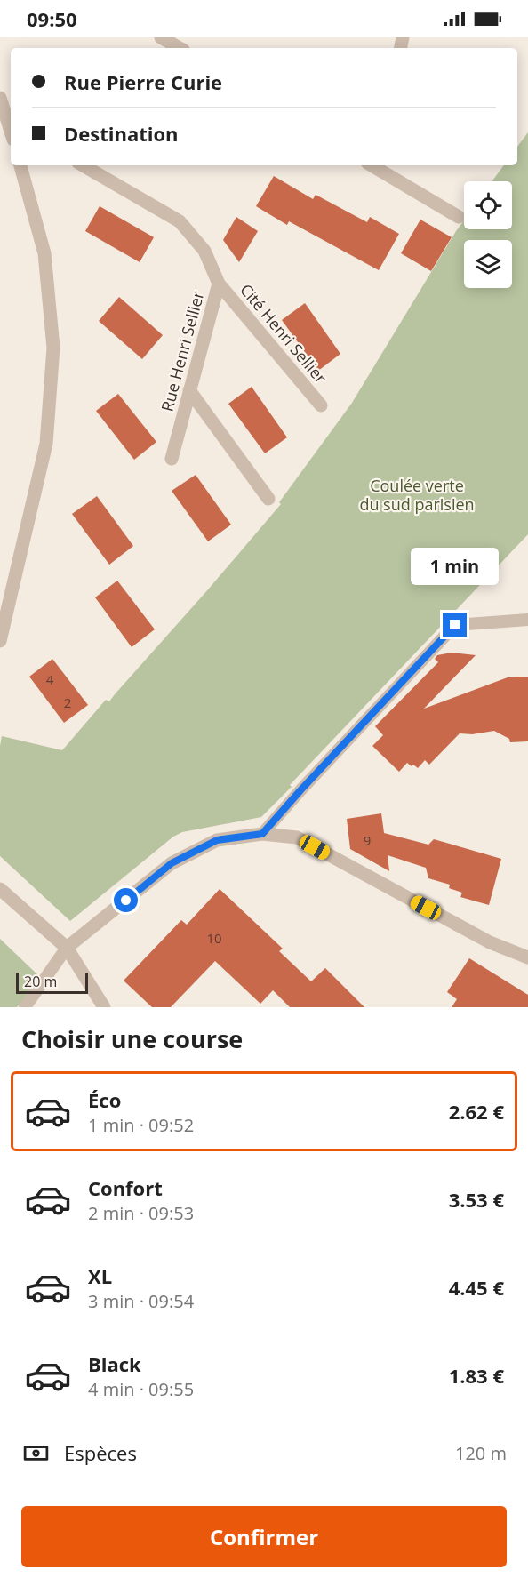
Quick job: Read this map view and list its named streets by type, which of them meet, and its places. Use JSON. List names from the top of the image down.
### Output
{
  "streets": {
    "street": ["Cité Henri Sellier", "Rue Henri Sellier"]
  },
  "crossings": [
    ["Cité Henri Sellier", "Rue Henri Sellier"]
  ],
  "parks": ["Coulée verte du sud parisien"],
  "house_numbers": [
    "4",
    "2",
    "9",
    "10"
  ],
  "scale_bar": "20 m",
  "page": {
    "status": "09:50",
    "banner": ["Rue Pierre Curie", "Destination"],
    "bubble": "1 min",
    "scale": "20 m",
    "heading": "Choisir une course",
    "list": [
      {
        "name": "Éco",
        "note": "1 min · 09:52",
        "value": "2.62 €"
      },
      {
        "name": "Confort",
        "note": "2 min · 09:53",
        "value": "3.53 €"
      },
      {
        "name": "XL",
        "note": "3 min · 09:54",
        "value": "4.45 €"
      },
      {
        "name": "Black",
        "note": "4 min · 09:55",
        "value": "1.83 €"
      }
    ],
    "pay": ["Espèces", "120 m"],
    "buttons": "Confirmer"
  }
}
